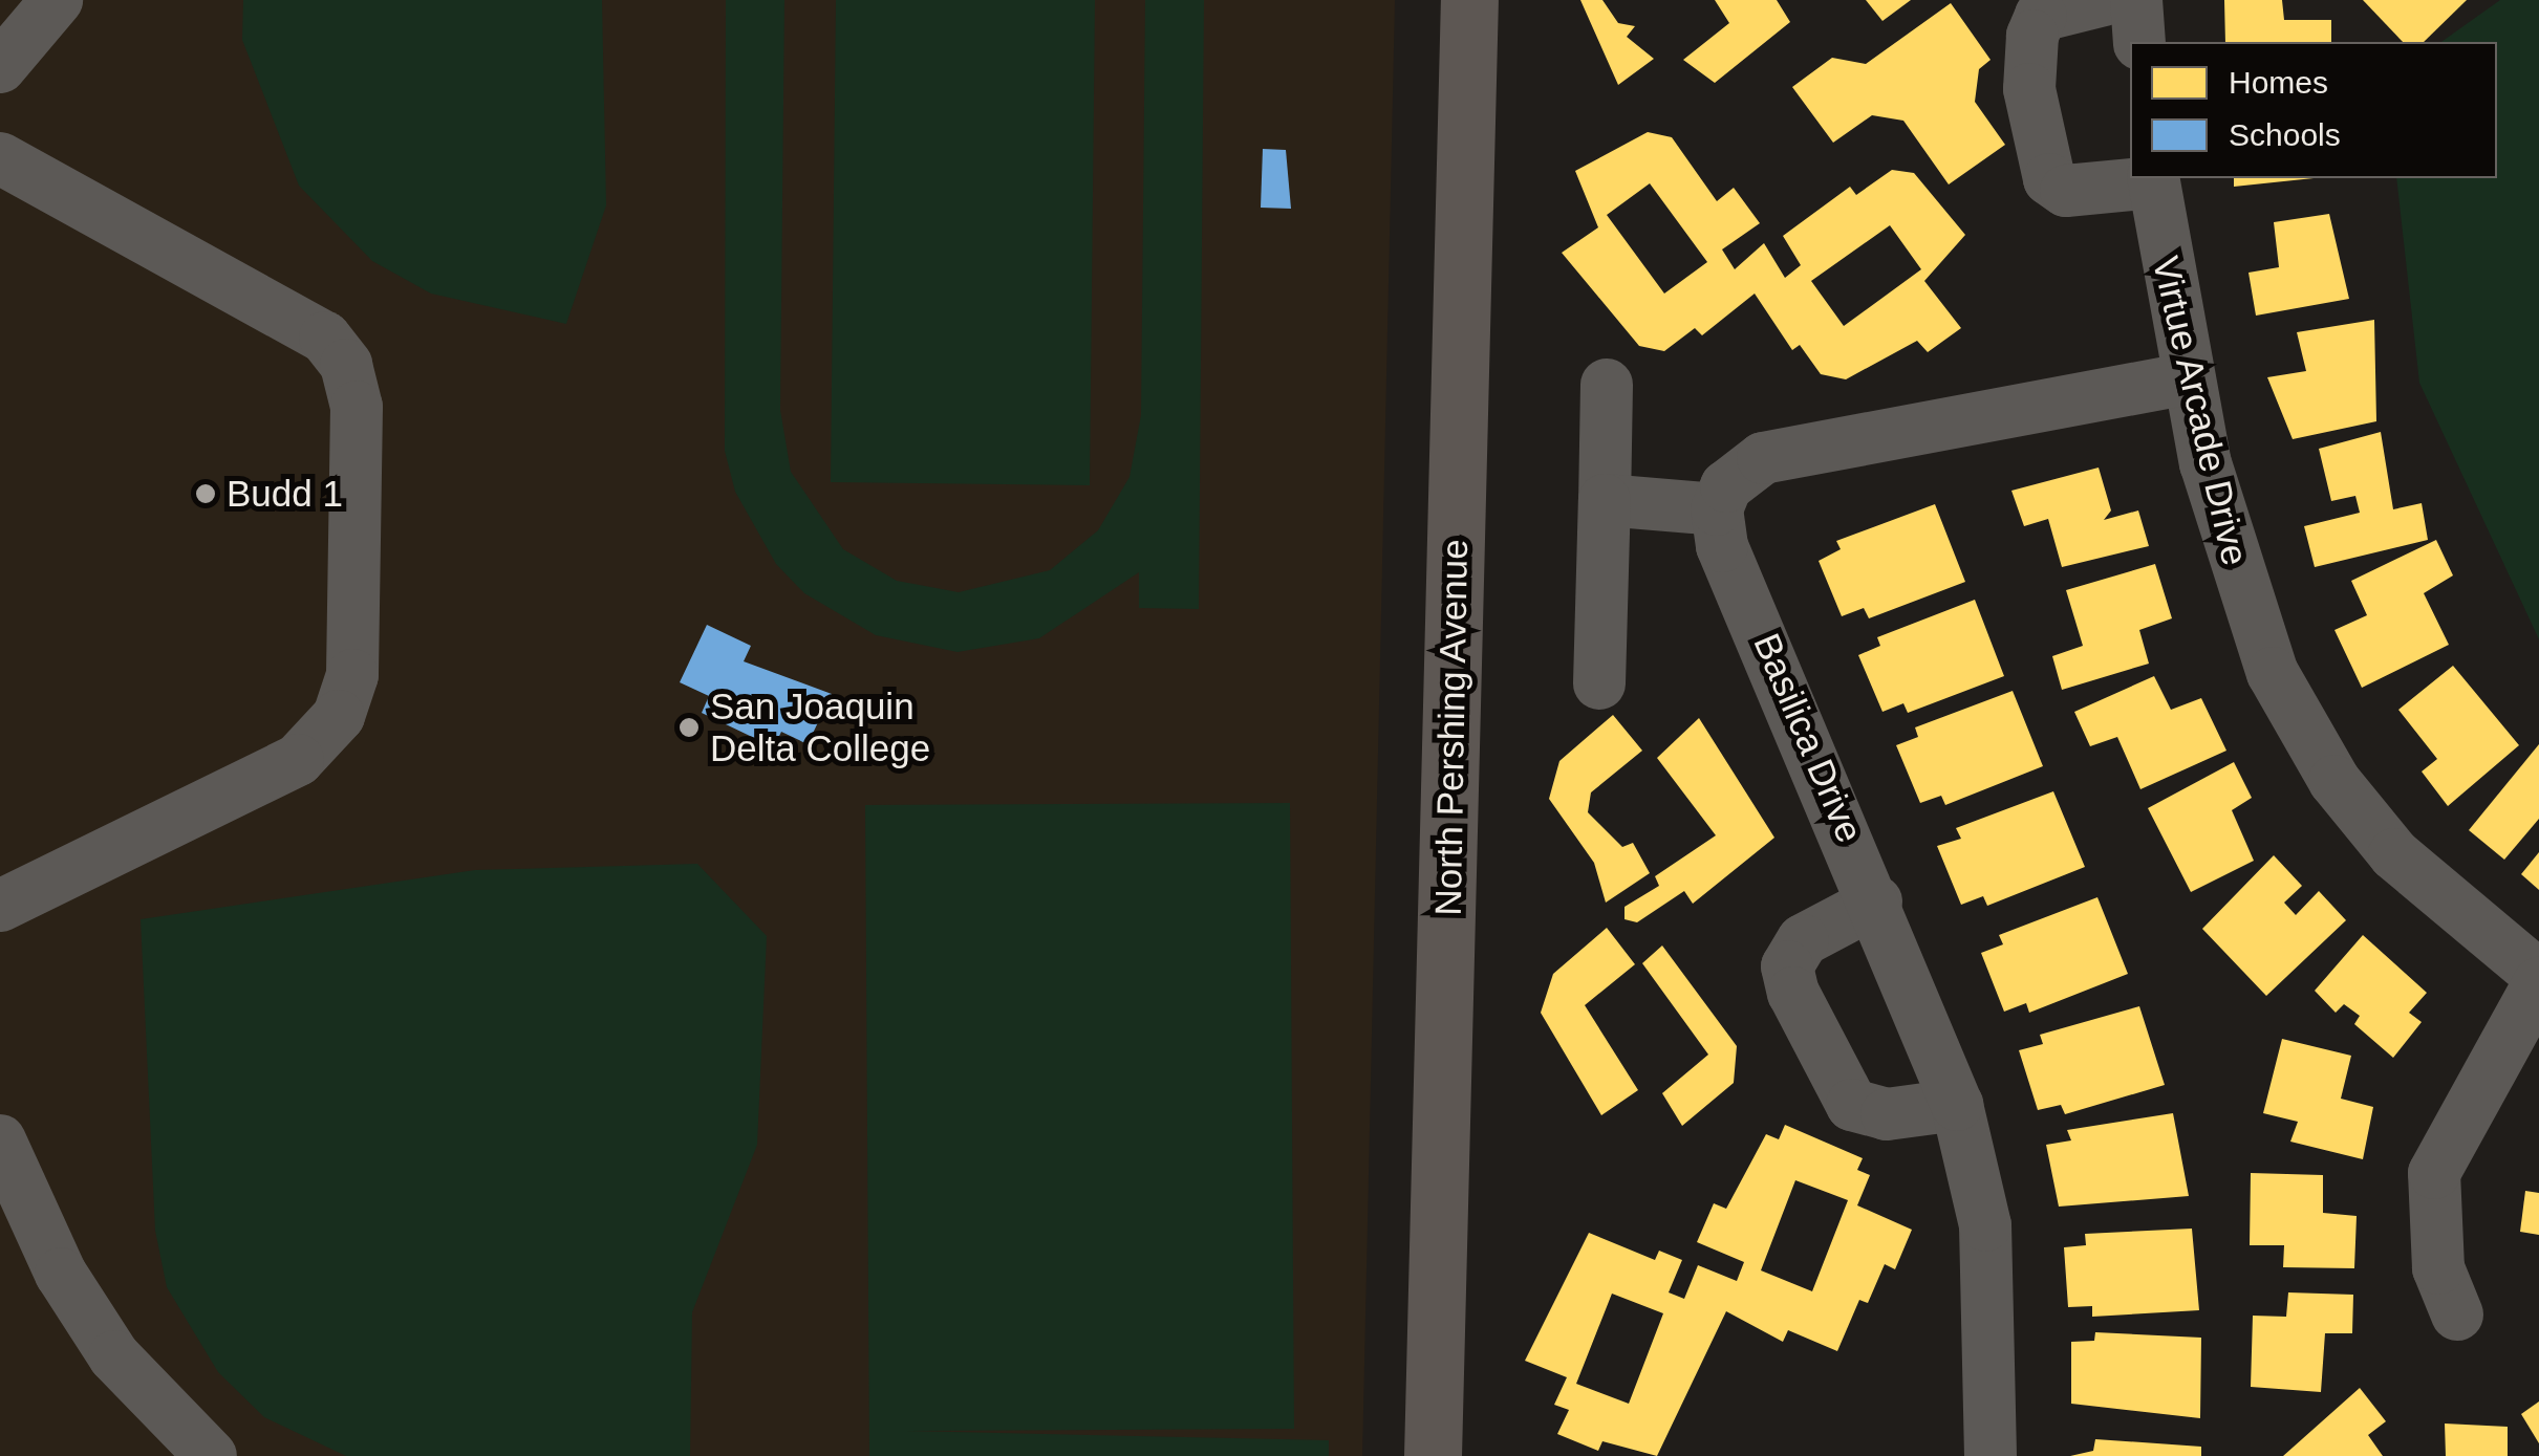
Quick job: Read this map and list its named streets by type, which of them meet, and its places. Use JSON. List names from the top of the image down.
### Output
{
  "streets": {
    "main road": ["North Pershing Avenue"],
    "street": ["Virtue Arcade Drive", "Basilica Drive"]
  },
  "places": ["Budd 1", "San Joaquin Delta College"],
  "legend": ["Homes", "Schools"]
}
